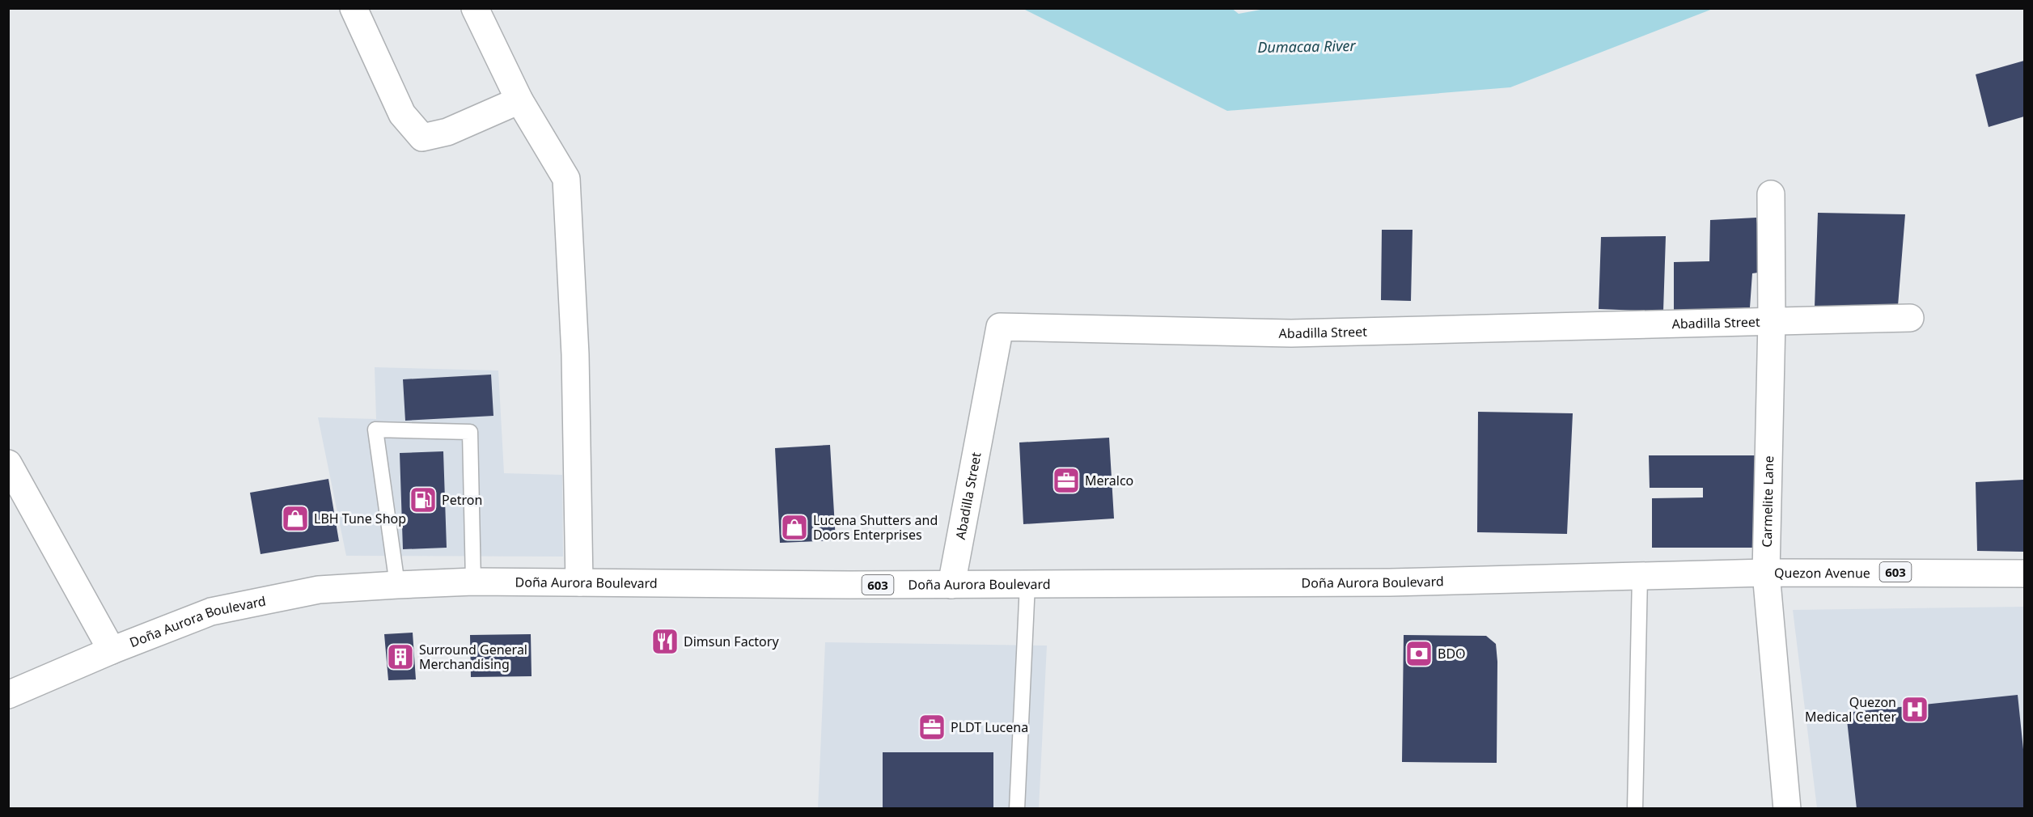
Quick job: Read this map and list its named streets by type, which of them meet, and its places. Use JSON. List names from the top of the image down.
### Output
{
  "streets": {
    "street": [
      "Abadilla Street",
      "Carmelite Lane",
      "603",
      "Quezon Avenue",
      "Doña Aurora Boulevard"
    ]
  },
  "crossings": [
    ["Abadilla Street", "Carmelite Lane"],
    ["Abadilla Street", "Doña Aurora Boulevard"],
    ["Carmelite Lane", "Quezon Avenue"],
    ["Carmelite Lane", "Doña Aurora Boulevard"],
    ["Quezon Avenue", "Doña Aurora Boulevard"]
  ],
  "water": ["Dumacaa River"],
  "places": {
    "office": ["Meralco", "PLDT Lucena"],
    "fuel station": ["Petron"],
    "shop": ["LBH Tune Shop", "Lucena Shutters and Doors Enterprises"],
    "restaurant": ["Dimsun Factory"],
    "bank": ["BDO"],
    "building": ["Surround General Merchandising"],
    "hospital": ["Quezon Medical Center"]
  }
}
